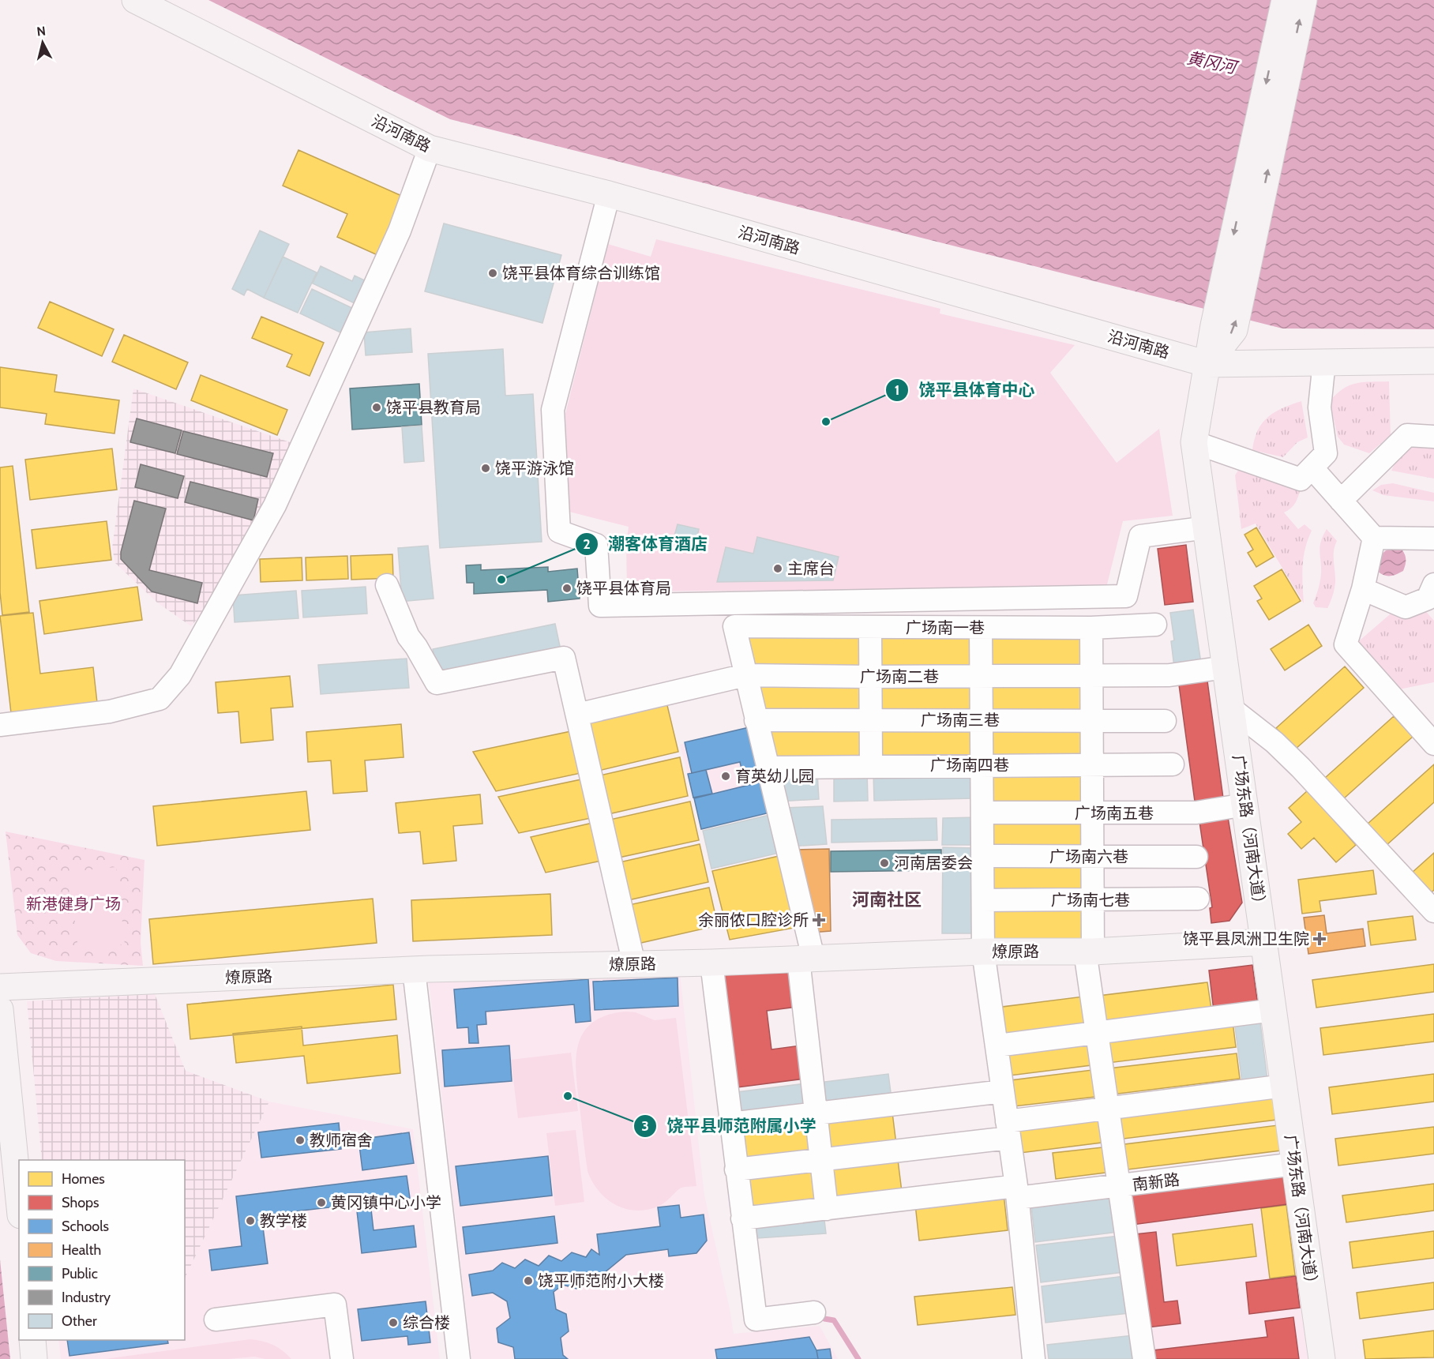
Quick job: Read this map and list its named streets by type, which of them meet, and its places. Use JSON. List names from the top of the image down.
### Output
{
  "streets": {
    "main road": ["沿河南路", "广场东路（河南大道）", "燎原路"],
    "street": [
      "广场南一巷",
      "广场南二巷",
      "广场南三巷",
      "广场南四巷",
      "广场南五巷",
      "广场南六巷",
      "广场南七巷",
      "南新路"
    ]
  },
  "crossings": [
    ["沿河南路", "广场东路（河南大道）"],
    ["广场南一巷", "广场南二巷"],
    ["广场南二巷", "广场东路（河南大道）"],
    ["广场南五巷", "广场东路（河南大道）"],
    ["广场东路（河南大道）", "燎原路"],
    ["广场东路（河南大道）", "南新路"]
  ],
  "districts": ["河南社区"],
  "water": ["黄冈河"],
  "parks": ["新港健身广场"],
  "places": {
    "other": [
      "饶平县体育综合训练馆",
      "饶平县教育局",
      "饶平县体育中心",
      "饶平游泳馆",
      "主席台",
      "潮客体育酒店",
      "饶平县体育局",
      "育英幼儿园",
      "河南居委会",
      "饶平县师范附属小学",
      "教师宿舍",
      "黄冈镇中心小学",
      "教学楼",
      "饶平师范附小大楼",
      "综合楼"
    ],
    "health": ["余丽侬口腔诊所", "饶平县凤洲卫生院"]
  },
  "legend": [
    "Homes",
    "Shops",
    "Schools",
    "Health",
    "Public",
    "Industry",
    "Other"
  ],
  "north": "top"
}
